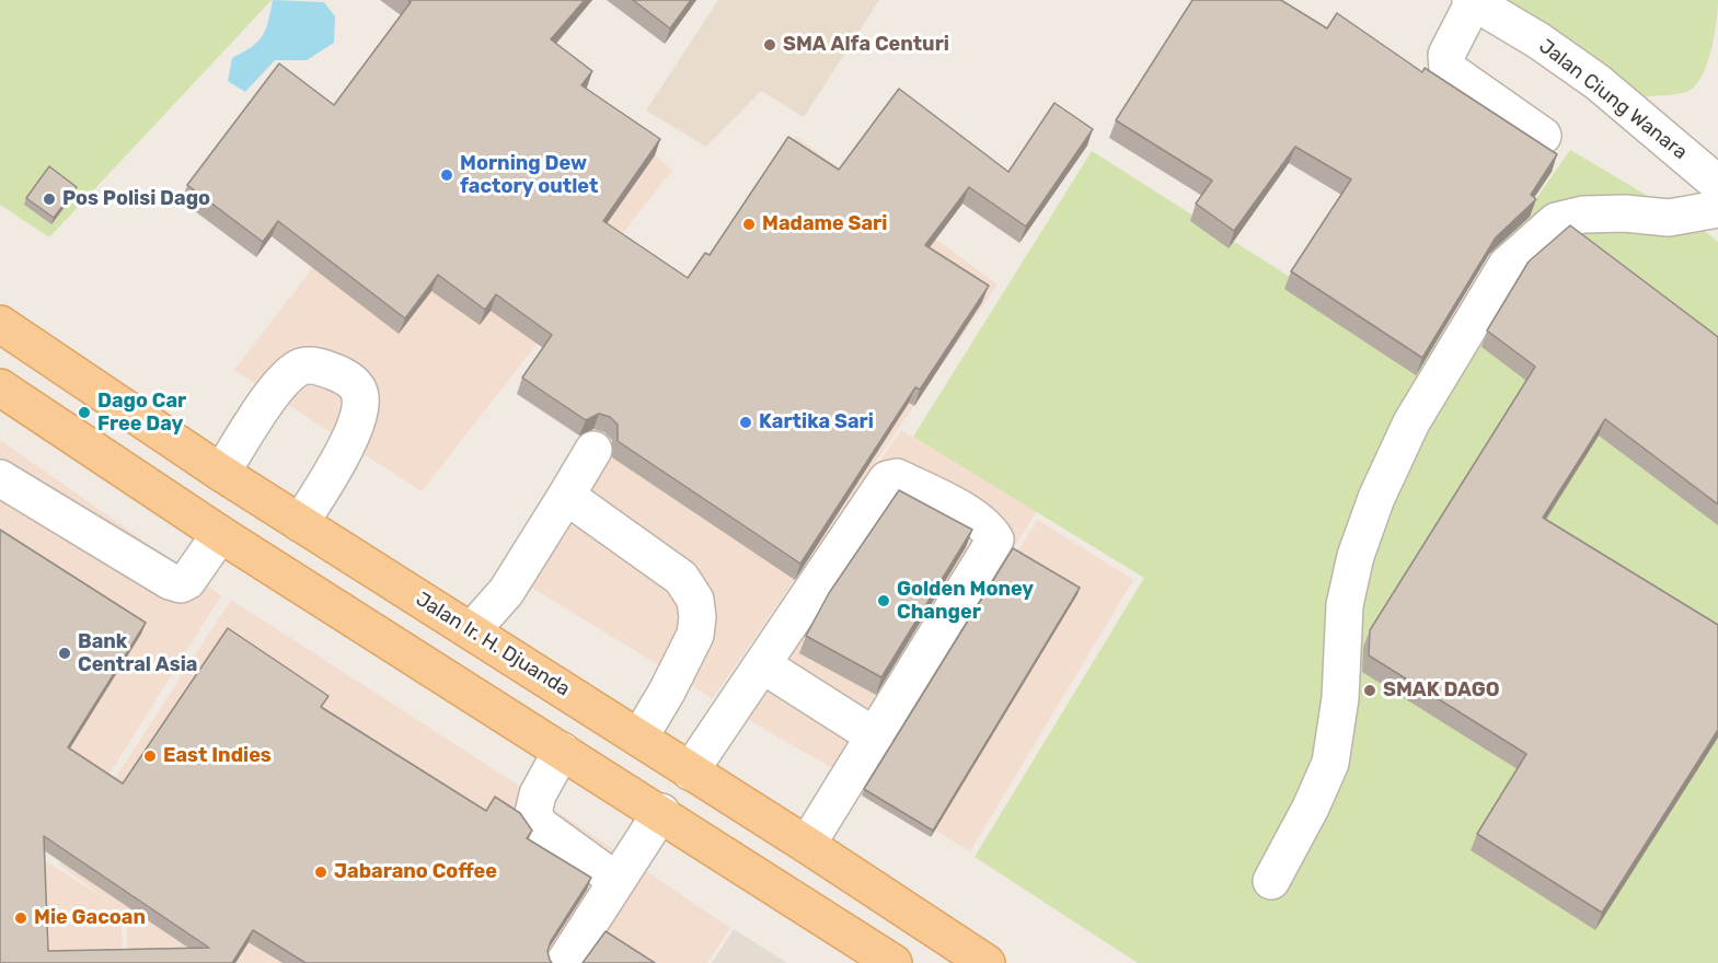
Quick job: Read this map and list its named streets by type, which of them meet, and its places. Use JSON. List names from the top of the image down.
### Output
{
  "streets": {
    "main road": ["Jalan Ir. H. Djuanda"],
    "street": ["Jalan Ciung Wanara"]
  },
  "places": [
    "SMA Alfa Centuri",
    "Morning Dew factory outlet",
    "Pos Polisi Dago",
    "Madame Sari",
    "Dago Car Free Day",
    "Kartika Sari",
    "Golden Money Changer",
    "Bank Central Asia",
    "SMAK DAGO",
    "East Indies",
    "Jabarano Coffee",
    "Mie Gacoan"
  ]
}
